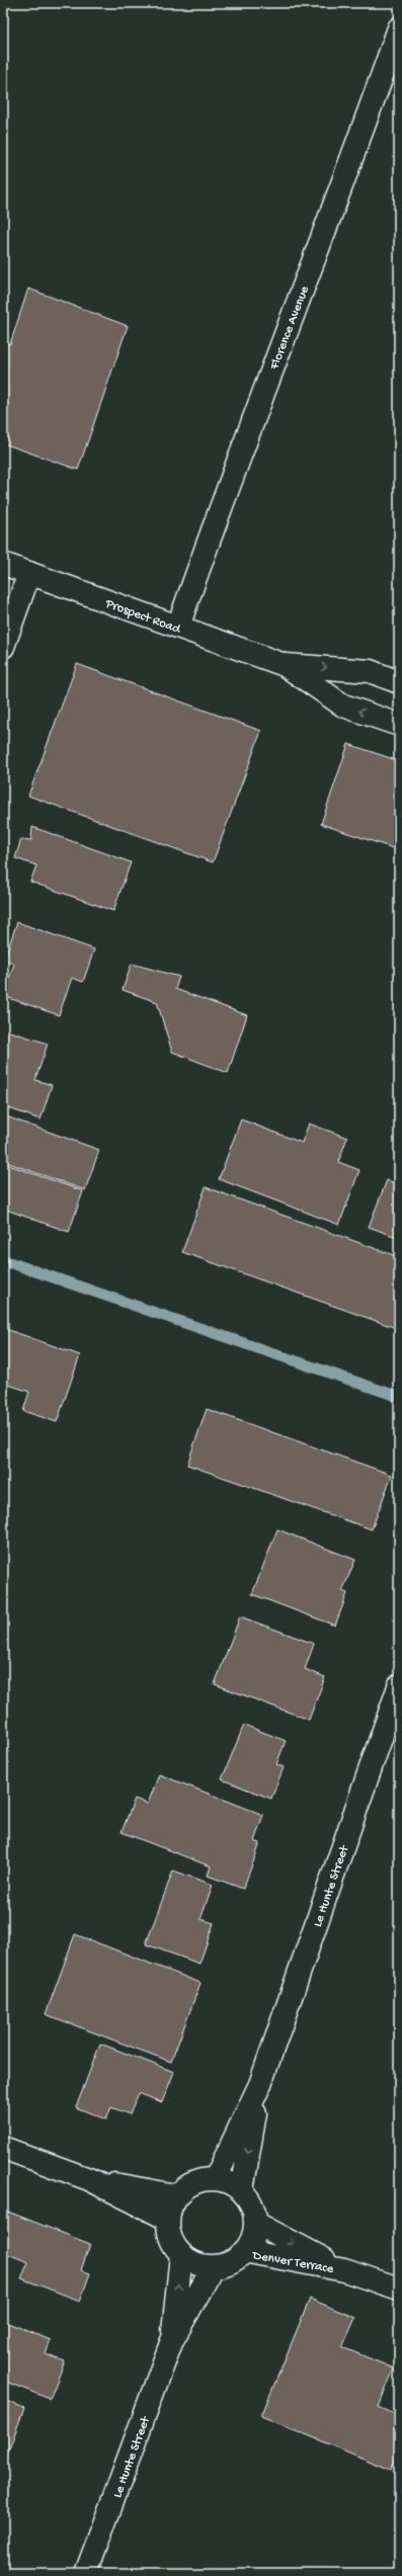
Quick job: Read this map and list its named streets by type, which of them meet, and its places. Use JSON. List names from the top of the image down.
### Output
{
  "streets": {
    "street": [
      "Florence Avenue",
      "Prospect Road",
      "Le Hunte Street",
      "Denver Terrace"
    ]
  },
  "crossings": [
    ["Florence Avenue", "Prospect Road"],
    ["Le Hunte Street", "Denver Terrace"]
  ]
}
